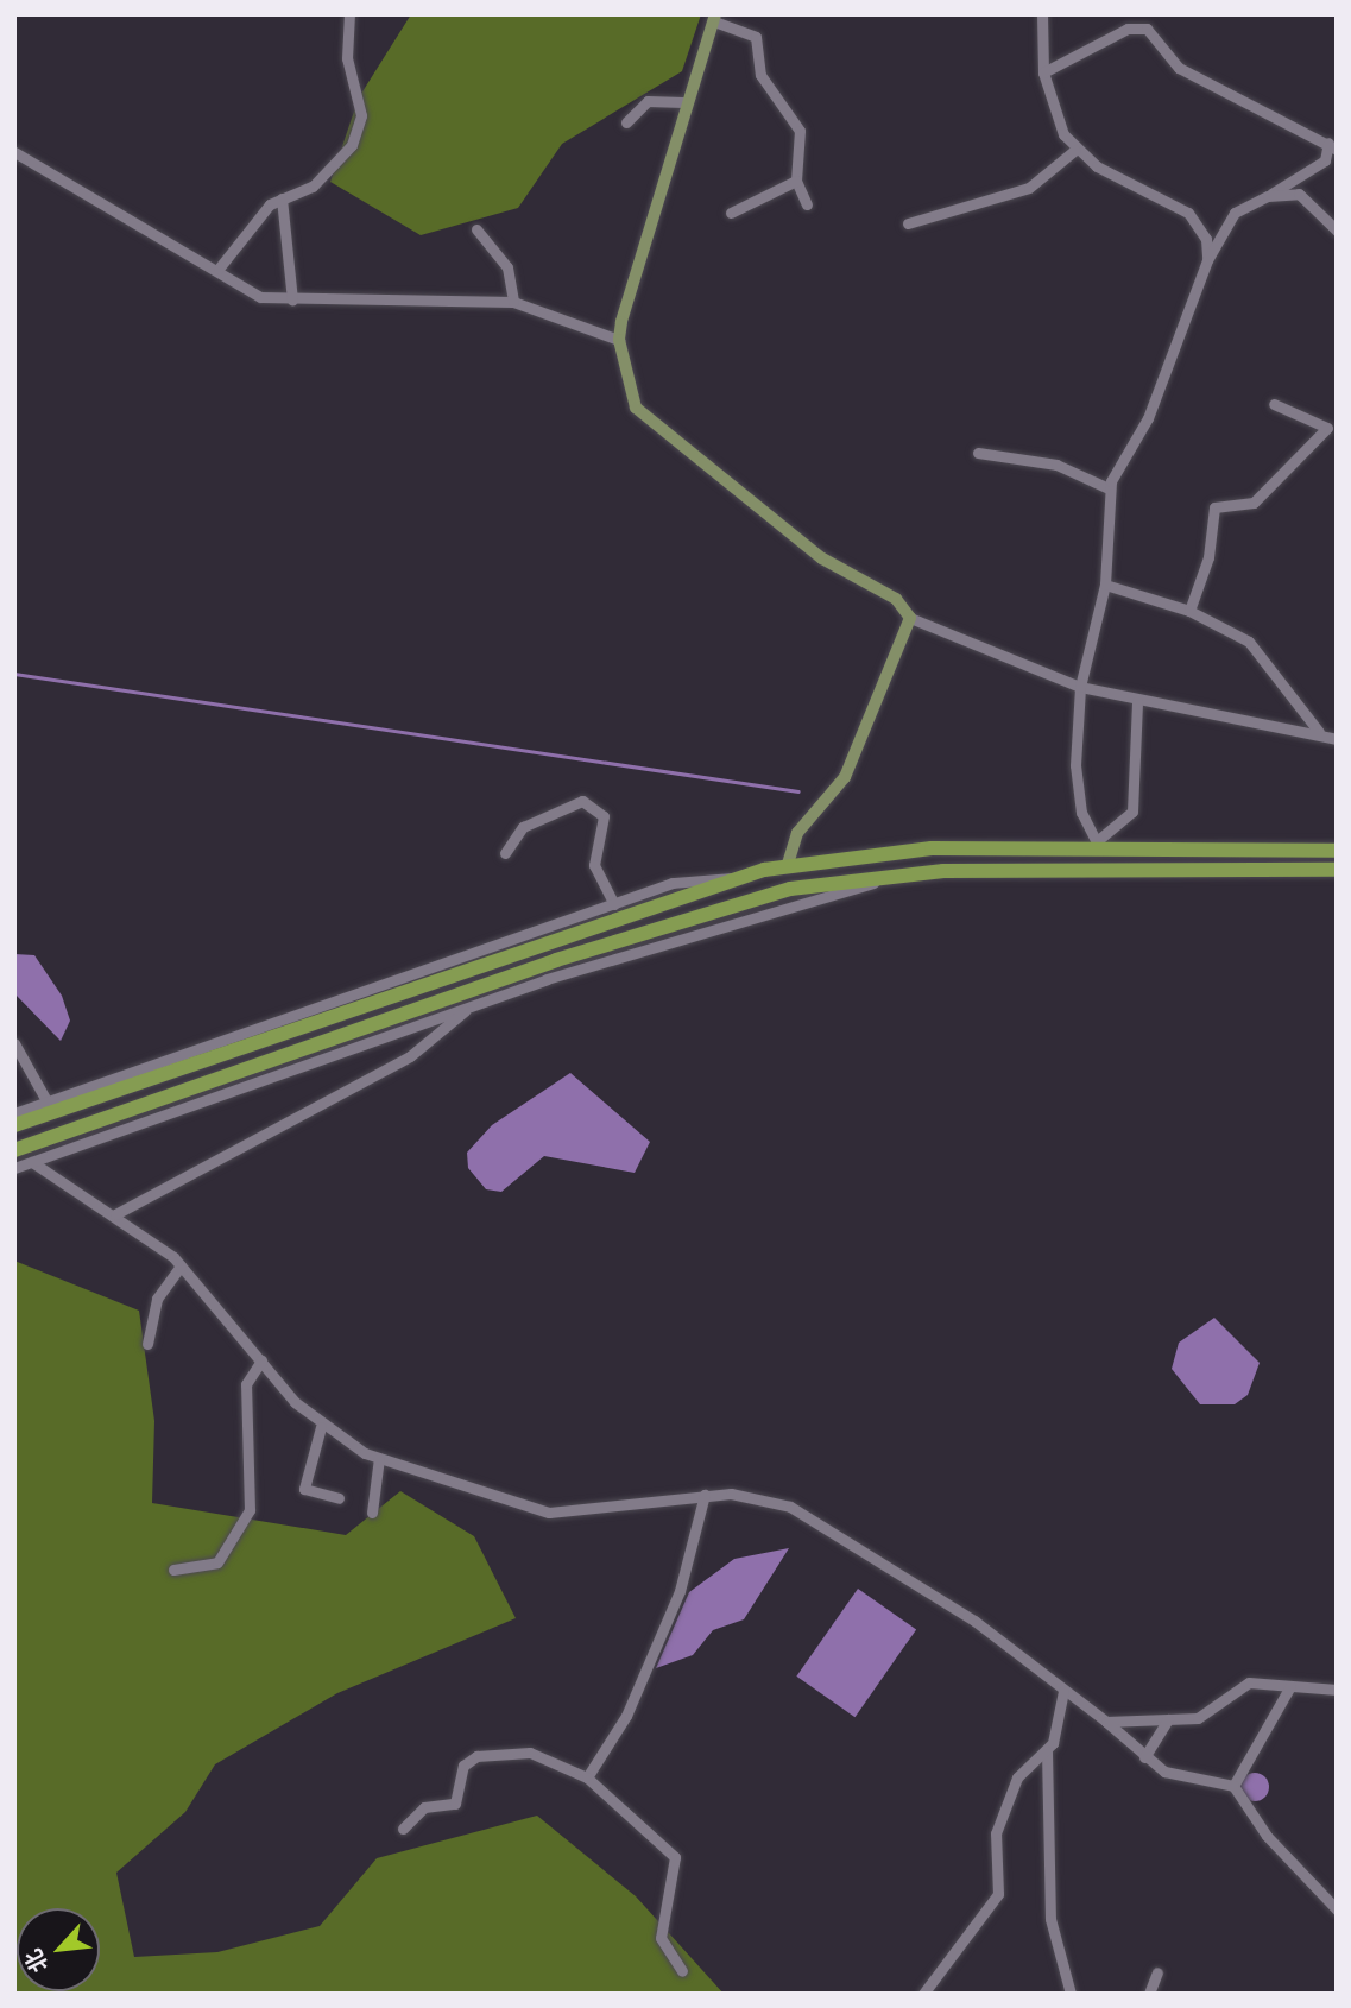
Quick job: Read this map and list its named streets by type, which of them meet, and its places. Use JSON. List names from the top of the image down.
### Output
{
  "north": "bottom left"
}
